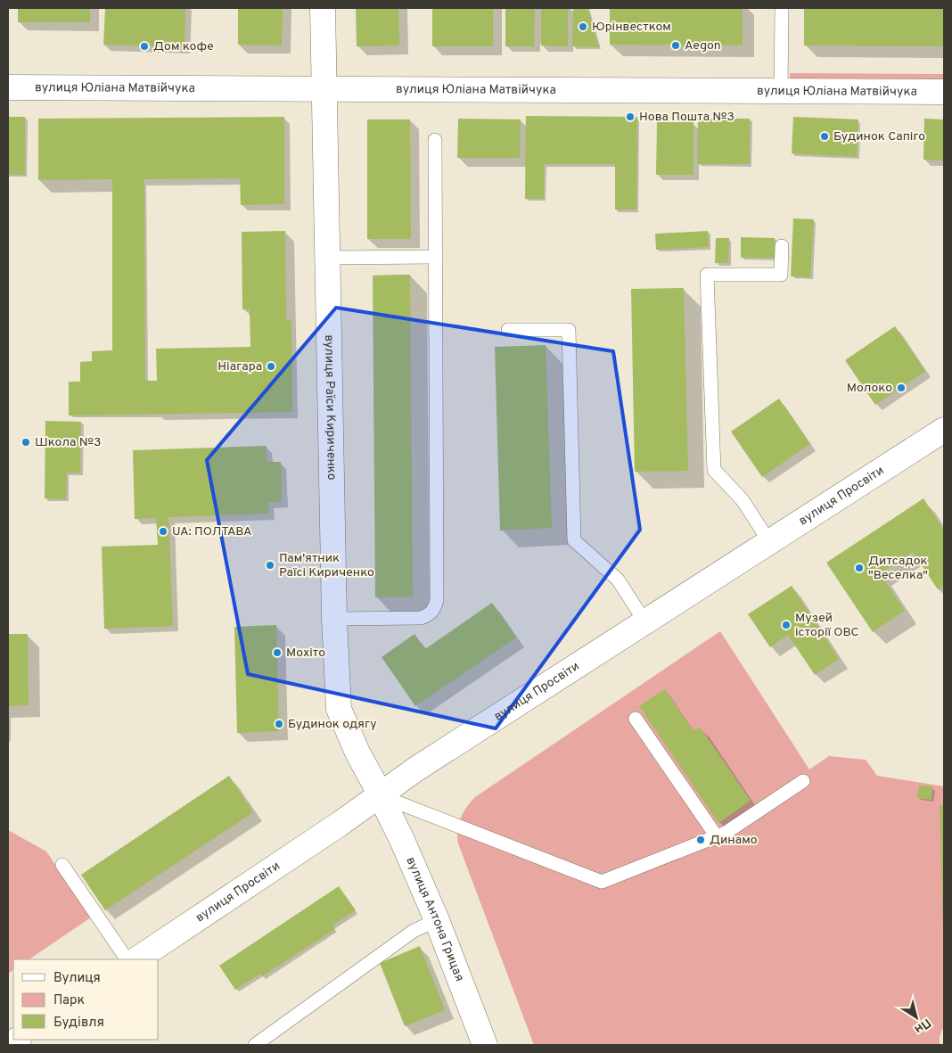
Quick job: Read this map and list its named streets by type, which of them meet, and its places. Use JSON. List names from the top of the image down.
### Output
{
  "streets": {
    "street": [
      "вулиця Юліана Матвійчука",
      "вулиця Раїси Кириченко",
      "вулиця Просвіти",
      "вулиця Антона Грицая"
    ]
  },
  "crossings": [
    ["вулиця Юліана Матвійчука", "вулиця Раїси Кириченко"],
    ["вулиця Раїси Кириченко", "вулиця Просвіти"],
    ["вулиця Раїси Кириченко", "вулиця Антона Грицая"],
    ["вулиця Просвіти", "вулиця Антона Грицая"]
  ],
  "places": [
    "Юрінвестком",
    "Aegon",
    "Дом кофе",
    "Нова Пошта №3",
    "Будинок Сапіго",
    "Ніагара",
    "Молоко",
    "Школа №3",
    "UA: ПОЛТАВА",
    "Пам'ятник Раїсі Кириченко",
    "Дитсадок \"Веселка\"",
    "Музей історії ОВС",
    "Мохіто",
    "Будинок одягу",
    "Динамо"
  ],
  "legend": ["Вулиця", "Парк", "Будівля"],
  "north": "bottom right"
}
